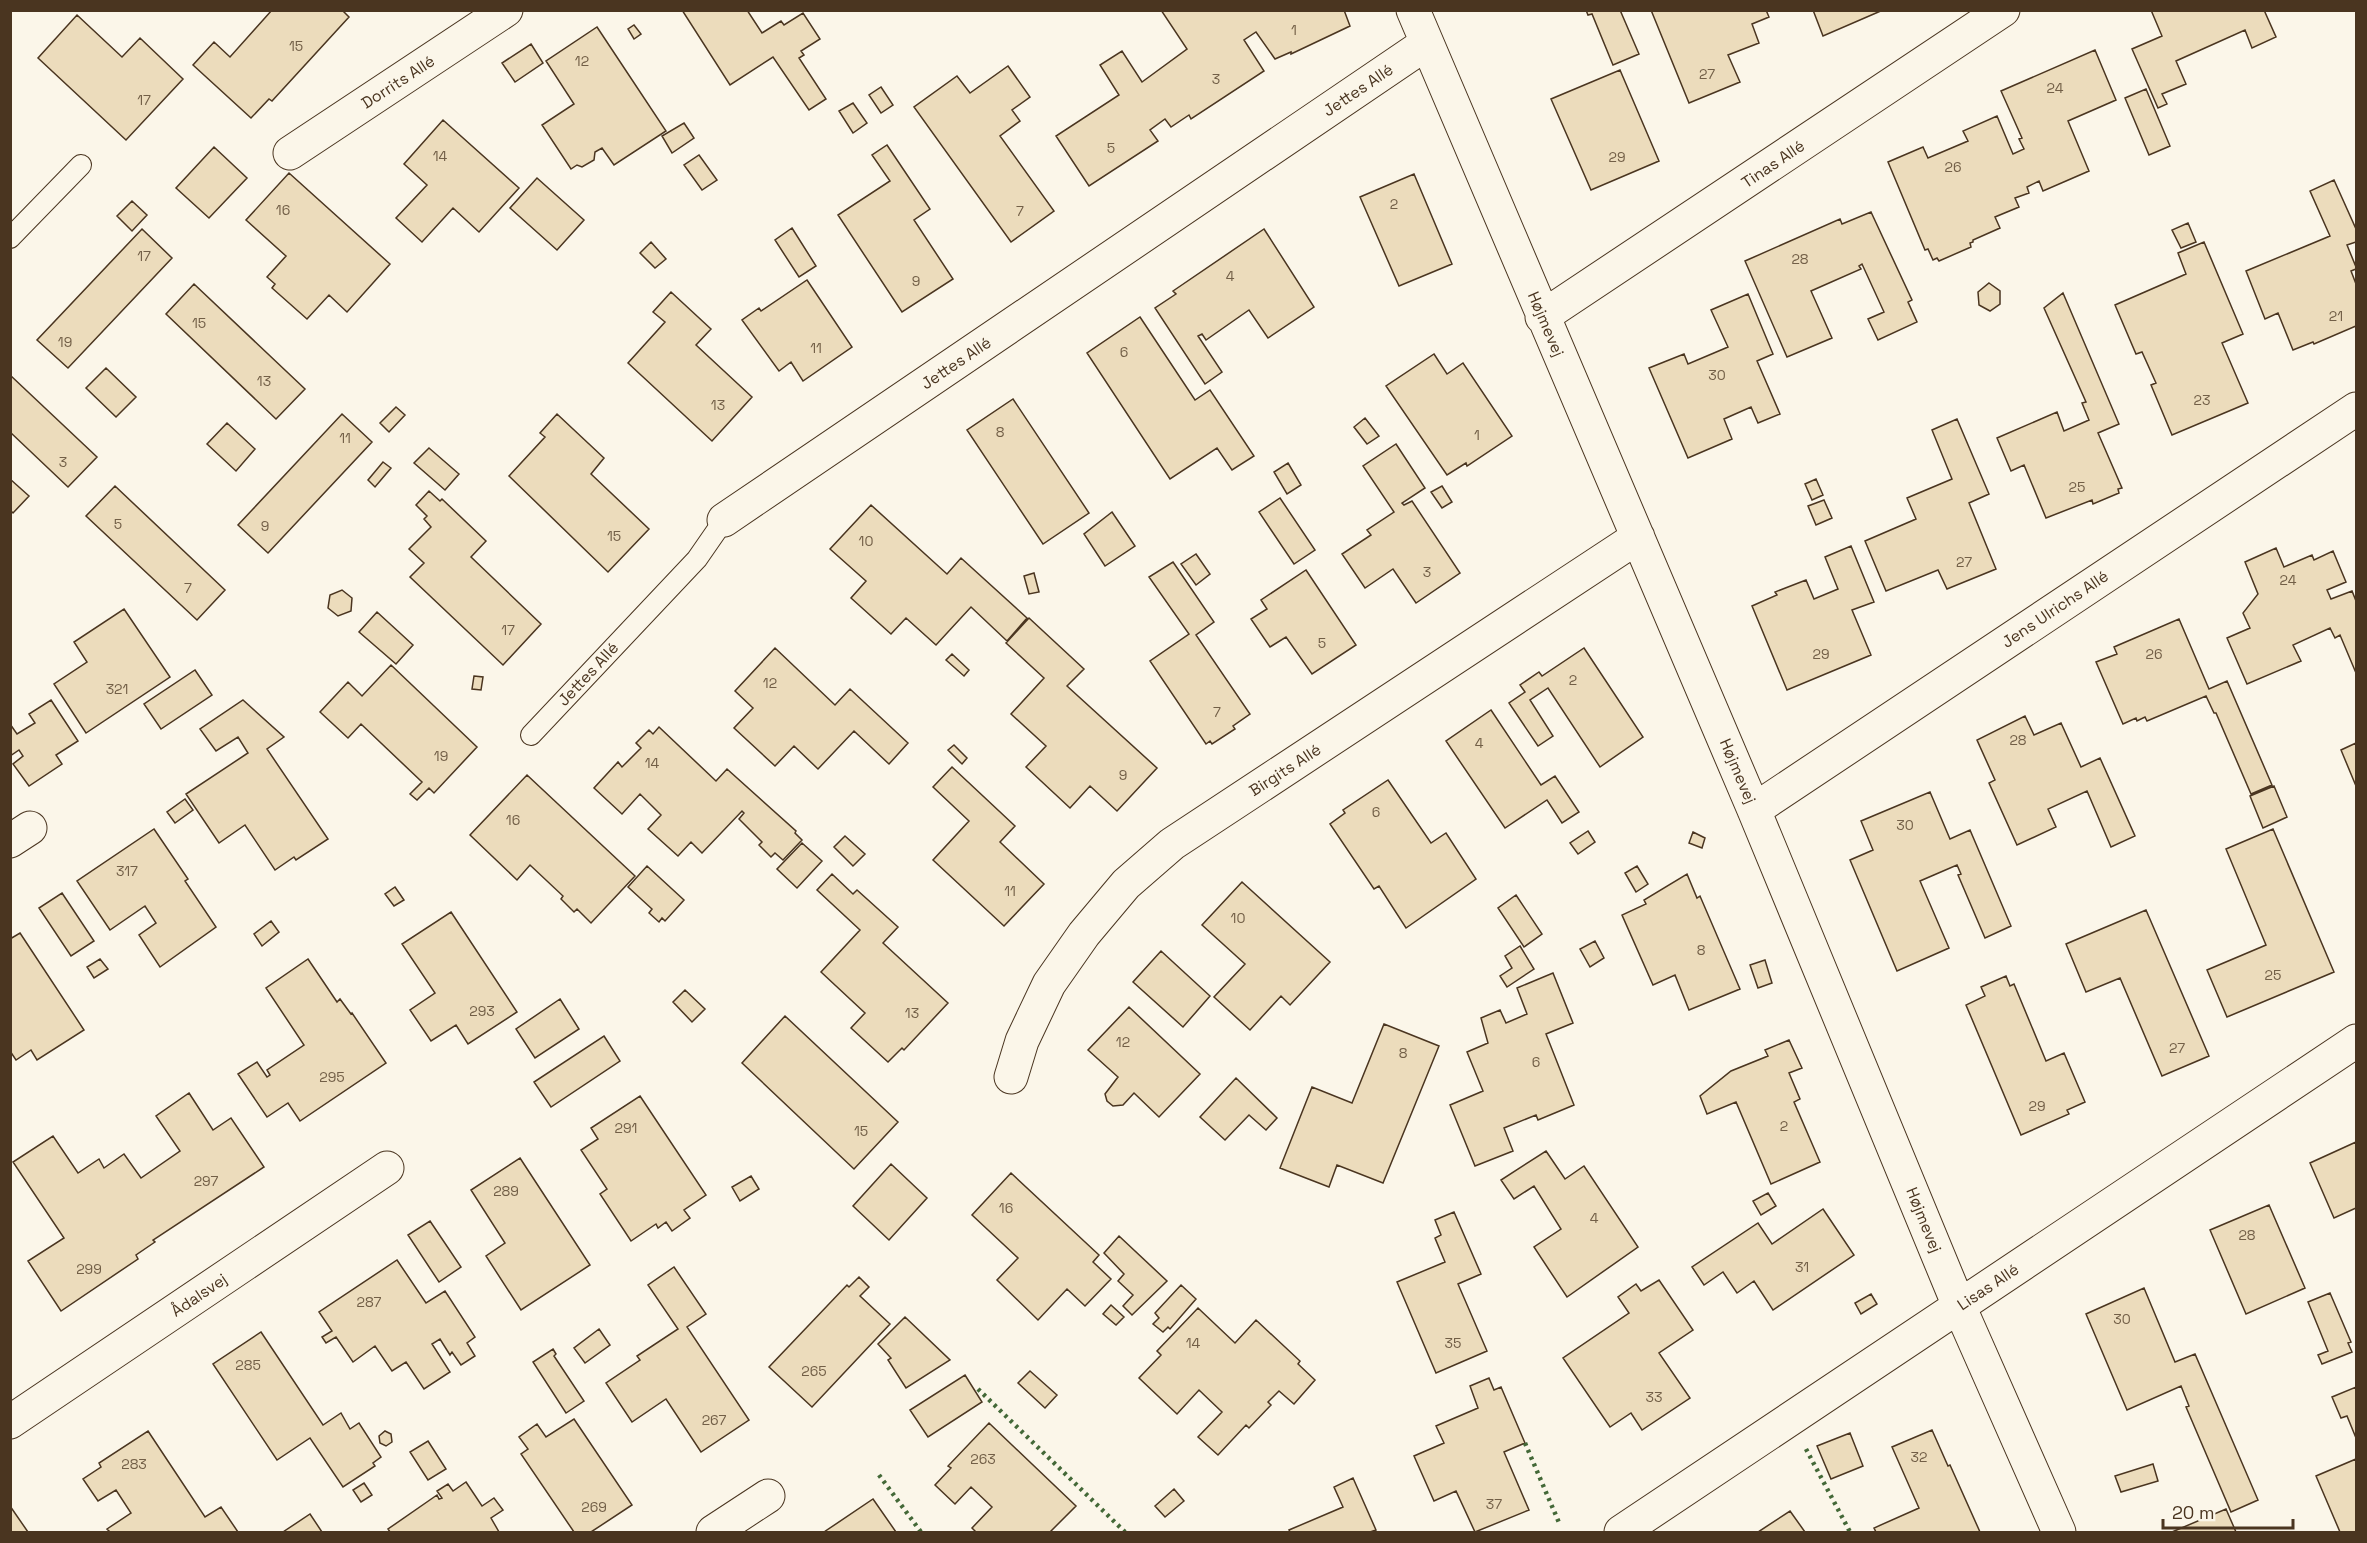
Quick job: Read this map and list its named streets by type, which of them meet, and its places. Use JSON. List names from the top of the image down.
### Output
{
  "streets": {
    "street": [
      "Dorrits Allé",
      "Jettes Allé",
      "Tinas Allé",
      "Højmevej",
      "Jens Ulrichs Allé",
      "Birgits Allé",
      "Lisas Allé",
      "Ådalsvej"
    ]
  },
  "crossings": [
    ["Jettes Allé", "Højmevej"],
    ["Tinas Allé", "Højmevej"],
    ["Højmevej", "Jens Ulrichs Allé"],
    ["Højmevej", "Birgits Allé"],
    ["Højmevej", "Lisas Allé"]
  ],
  "house_numbers": [
    "1",
    "15",
    "12",
    "27",
    "3",
    "24",
    "17",
    "5",
    "14",
    "29",
    "26",
    "2",
    "16",
    "7",
    "17",
    "28",
    "4",
    "9",
    "21",
    "15",
    "19",
    "11",
    "6",
    "30",
    "13",
    "23",
    "13",
    "8",
    "1",
    "11",
    "3",
    "25",
    "5",
    "9",
    "15",
    "10",
    "27",
    "3",
    "24",
    "7",
    "17",
    "5",
    "29",
    "26",
    "2",
    "12",
    "321",
    "7",
    "28",
    "4",
    "19",
    "14",
    "9",
    "6",
    "16",
    "30",
    "317",
    "11",
    "10",
    "8",
    "25",
    "293",
    "13",
    "12",
    "27",
    "8",
    "6",
    "295",
    "29",
    "2",
    "291",
    "15",
    "297",
    "289",
    "16",
    "4",
    "28",
    "31",
    "299",
    "287",
    "30",
    "14",
    "35",
    "285",
    "265",
    "33",
    "267",
    "32",
    "263",
    "283",
    "37",
    "269"
  ],
  "scale_bar": "20 m"
}
